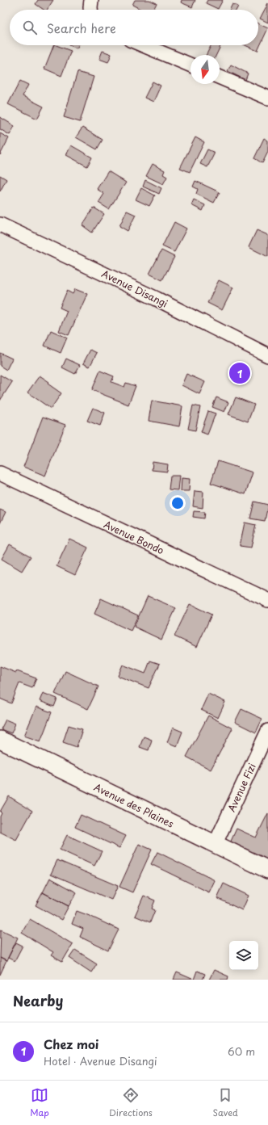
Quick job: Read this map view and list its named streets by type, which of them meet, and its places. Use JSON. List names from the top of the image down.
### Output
{
  "streets": {
    "street": [
      "Avenue Disangi",
      "Avenue Bondo",
      "Avenue Fizi",
      "Avenue des Plaines"
    ]
  },
  "crossings": [
    ["Avenue Fizi", "Avenue des Plaines"]
  ],
  "north": "bottom",
  "page": {
    "search": "Search here",
    "pins": "1",
    "heading": "Nearby",
    "list": [
      {
        "mark": "1",
        "name": "Chez moi",
        "note": "Hotel · Avenue Disangi",
        "value": "60 m"
      }
    ],
    "nav": ["Map", "Directions", "Saved"]
  }
}
